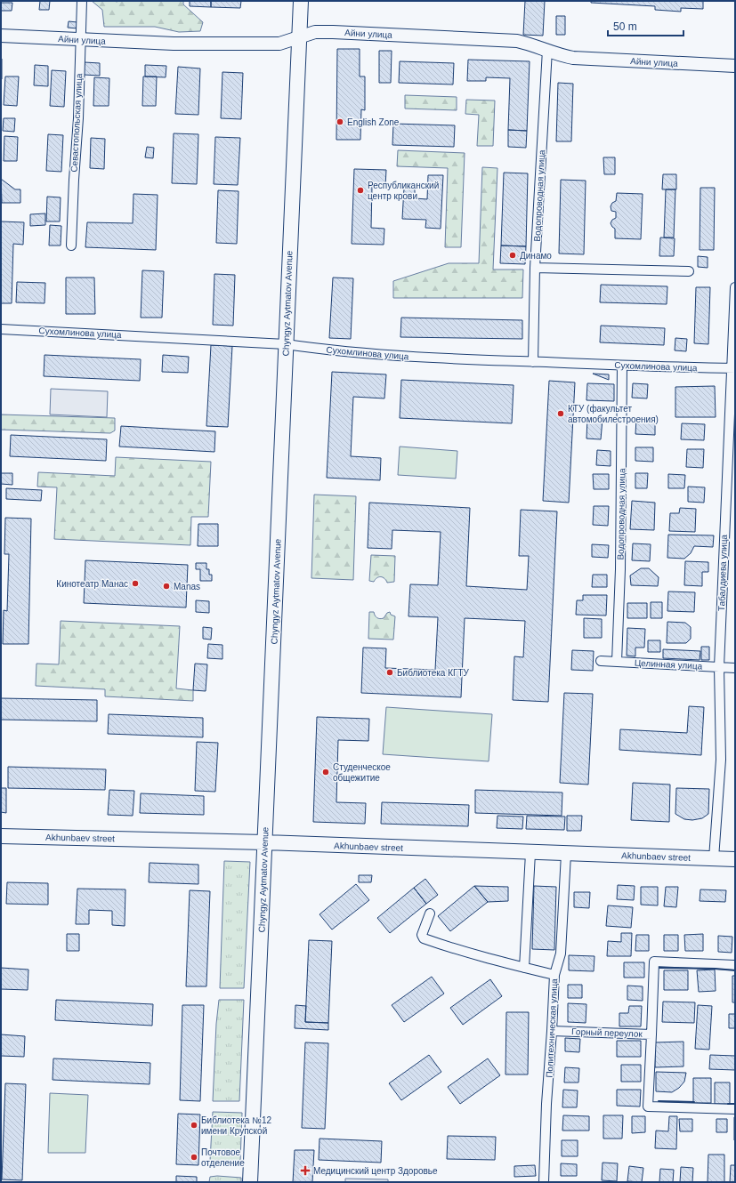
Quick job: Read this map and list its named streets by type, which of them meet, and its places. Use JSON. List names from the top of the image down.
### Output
{
  "streets": {
    "main road": ["Chyngyz Aytmatov Avenue", "Akhunbaev street"],
    "street": [
      "Айни улица",
      "Севастопольская улица",
      "Водопроводная улица",
      "Сухомлинова улица",
      "Табалдиева улица",
      "Целинная улица",
      "Политехническая улица",
      "Горный переулок"
    ]
  },
  "crossings": [
    ["Айни улица", "Севастопольская улица"],
    ["Айни улица", "Водопроводная улица"],
    ["Айни улица", "Chyngyz Aytmatov Avenue"],
    ["Водопроводная улица", "Сухомлинова улица"],
    ["Водопроводная улица", "Целинная улица"],
    ["Chyngyz Aytmatov Avenue", "Сухомлинова улица"],
    ["Chyngyz Aytmatov Avenue", "Akhunbaev street"],
    ["Сухомлинова улица", "Табалдиева улица"],
    ["Табалдиева улица", "Целинная улица"],
    ["Табалдиева улица", "Akhunbaev street"],
    ["Akhunbaev street", "Политехническая улица"],
    ["Политехническая улица", "Горный переулок"]
  ],
  "places": {
    "other": [
      "English Zone",
      "Республиканский центр крови",
      "Динамо",
      "КТУ (факультет автомобилестроения)",
      "Кинотеатр Манас",
      "Manas",
      "Библиотека КГТУ",
      "Студенческое общежитие",
      "Библиотека №12 имени Крупской",
      "Почтовое отделение"
    ],
    "health": ["Медицинский центр Здоровье"]
  },
  "scale_bar": "50 m"
}
